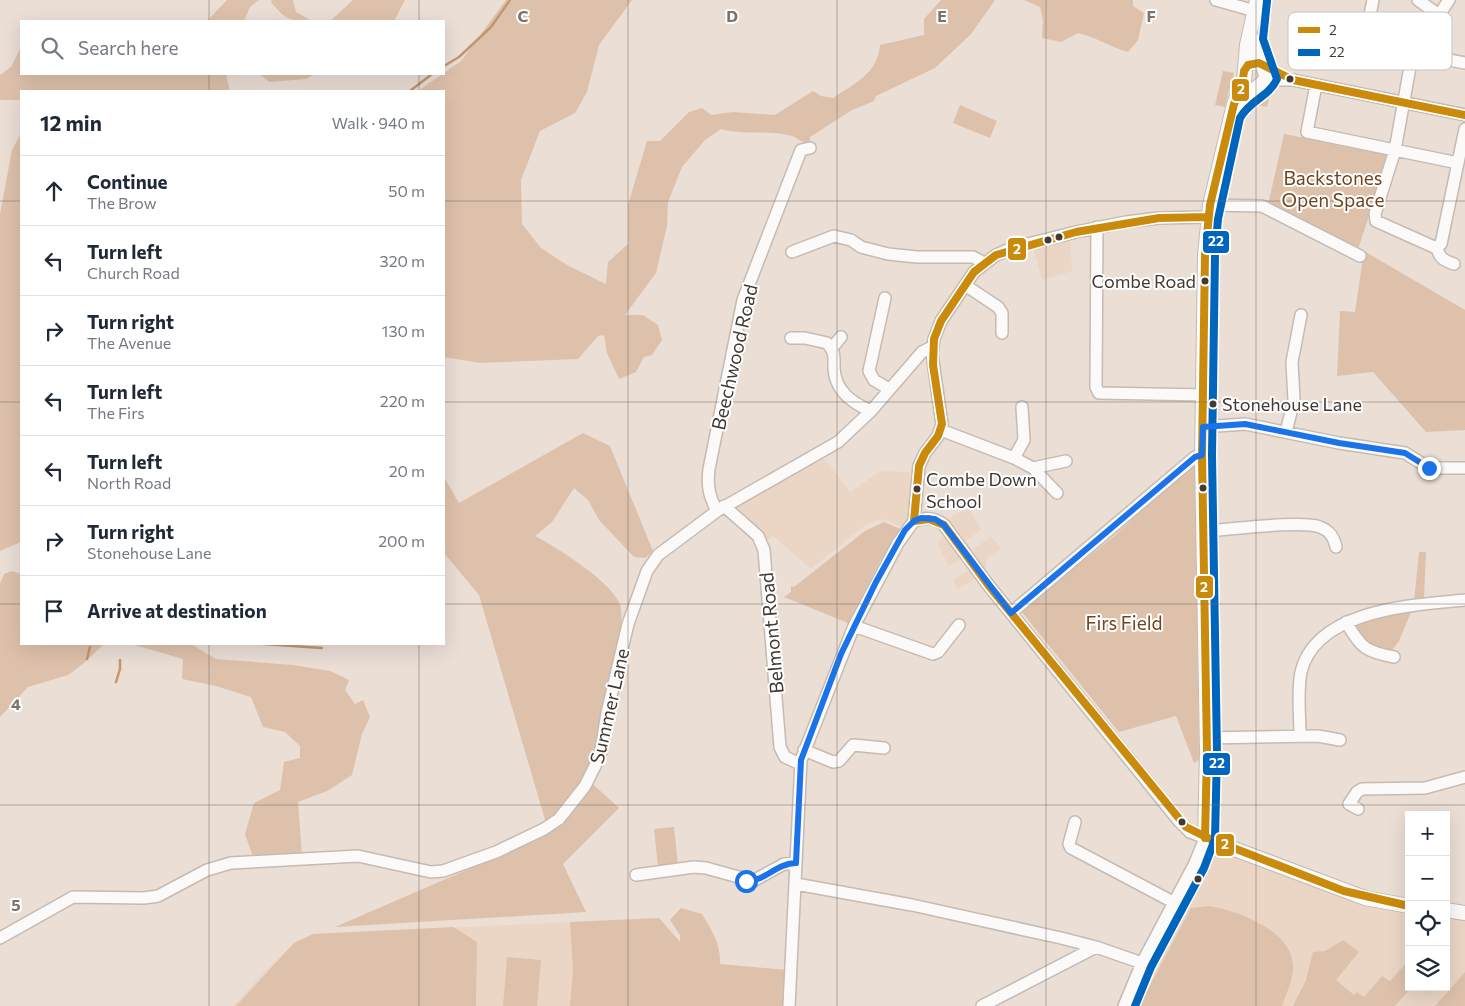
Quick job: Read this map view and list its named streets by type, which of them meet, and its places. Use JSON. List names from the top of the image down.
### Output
{
  "streets": {
    "street": ["Beechwood Road", "Belmont Road", "Summer Lane"]
  },
  "crossings": [
    ["Beechwood Road", "Belmont Road"],
    ["Beechwood Road", "Summer Lane"],
    ["Belmont Road", "Summer Lane"]
  ],
  "parks": ["Backstones Open Space", "Firs Field"],
  "places": ["Combe Road", "Stonehouse Lane", "Combe Down School"],
  "lines": ["transit line 22", "transit line 2"],
  "legend": ["2", "22"],
  "page": {
    "search": "Search here",
    "heading": ["12 min", "Walk · 940 m"],
    "list": [
      ["Continue", "The Brow", "50 m"],
      ["Turn left", "Church Road", "320 m"],
      ["Turn right", "The Avenue", "130 m"],
      ["Turn left", "The Firs", "220 m"],
      ["Turn left", "North Road", "20 m"],
      ["Turn right", "Stonehouse Lane", "200 m"],
      "Arrive at destination"
    ],
    "map_buttons": ["+", "−"]
  },
  "grid": {
    "columns": [
      "C",
      "D",
      "E",
      "F"
    ],
    "rows": ["4", "5"]
  }
}
